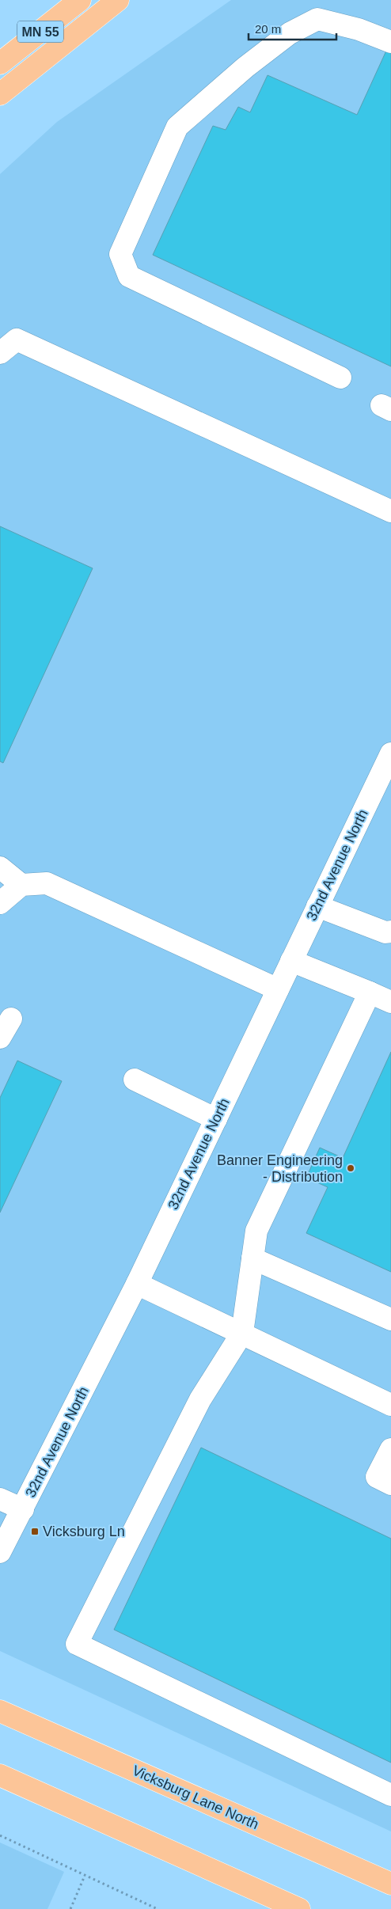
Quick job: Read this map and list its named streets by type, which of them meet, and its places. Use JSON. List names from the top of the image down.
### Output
{
  "streets": {
    "main road": ["MN 55", "Vicksburg Lane North"],
    "street": ["32nd Avenue North"]
  },
  "places": {
    "other": ["Banner Engineering - Distribution"],
    "transit": ["Vicksburg Ln"]
  },
  "scale_bar": "20 m"
}
